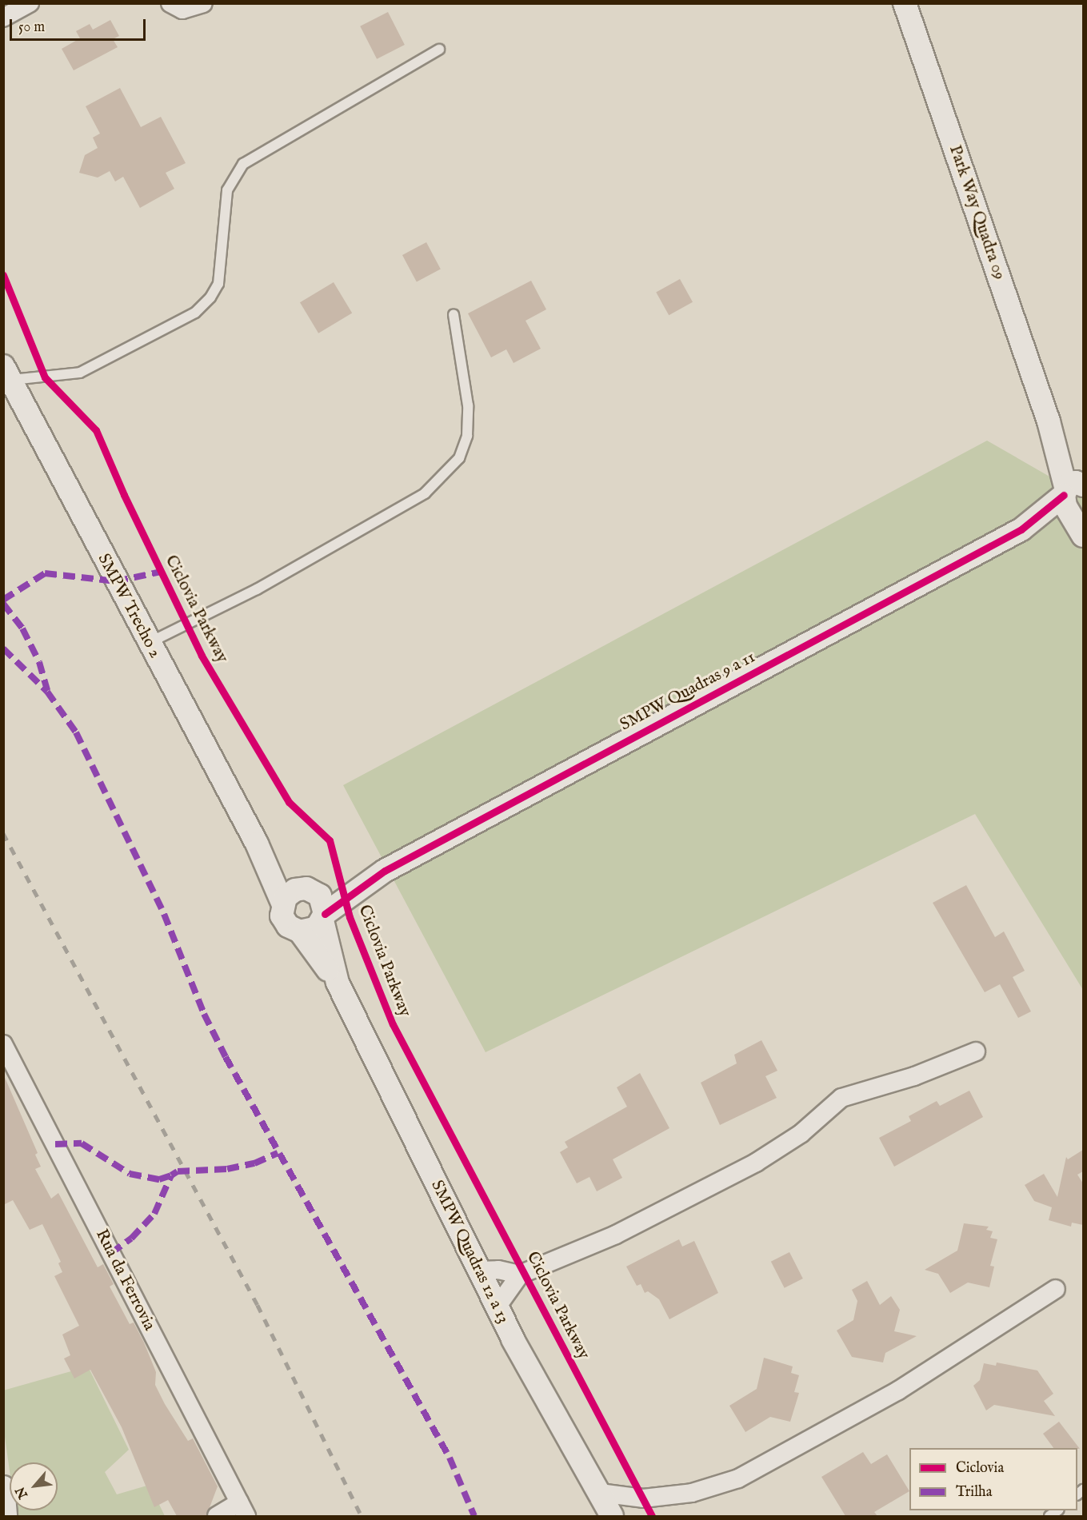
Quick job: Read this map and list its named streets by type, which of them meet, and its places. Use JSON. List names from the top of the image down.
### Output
{
  "streets": {
    "street": [
      "Park Way Quadra 09",
      "SMPW Trecho 2",
      "SMPW Quadras 9 a 11",
      "SMPW Quadras 12 a 13",
      "Rua da Ferrovia"
    ],
    "cycle path": ["Ciclovia Parkway"]
  },
  "crossings": [
    ["Park Way Quadra 09", "SMPW Quadras 9 a 11"],
    ["SMPW Quadras 9 a 11", "SMPW Quadras 12 a 13"]
  ],
  "legend": ["Ciclovia", "Trilha"],
  "scale_bar": "50 m",
  "north": "bottom left"
}
